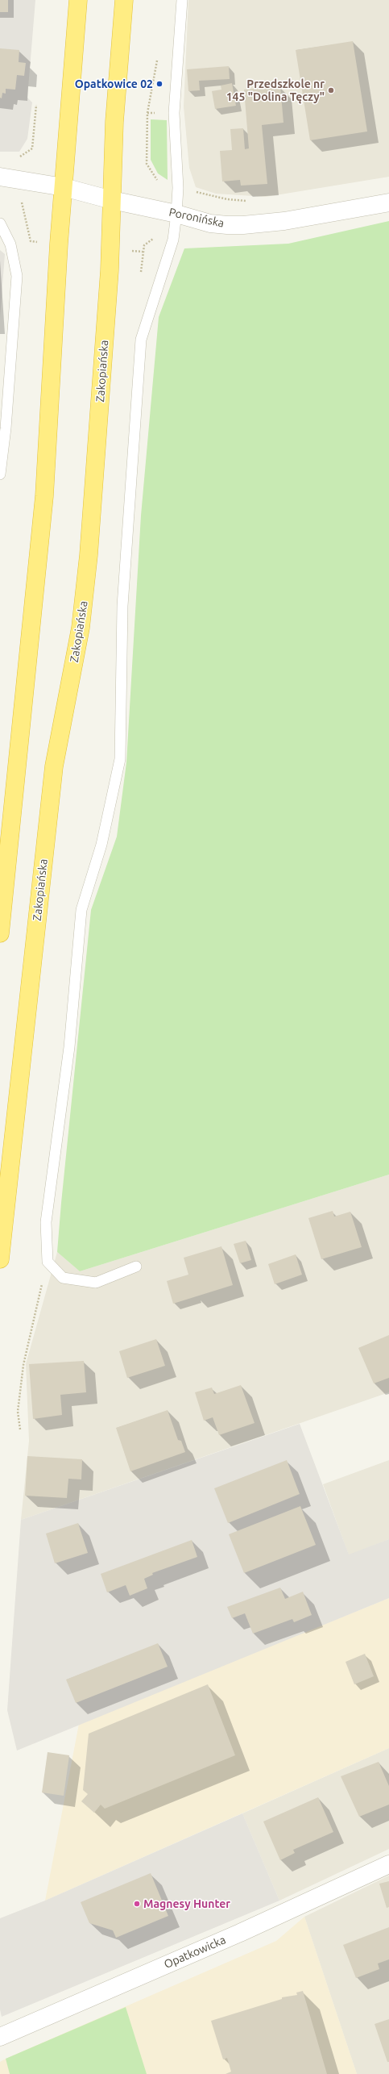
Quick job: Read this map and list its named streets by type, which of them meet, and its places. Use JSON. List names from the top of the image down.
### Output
{
  "streets": {
    "highway": ["Zakopiańska"],
    "street": ["Poronińska", "Opatkowicka"]
  },
  "crossings": [
    ["Poronińska", "Zakopiańska"]
  ],
  "places": ["Opatkowice 02", "Przedszkole nr 145 \"Dolina Tęczy\"", "Magnesy Hunter"]
}
